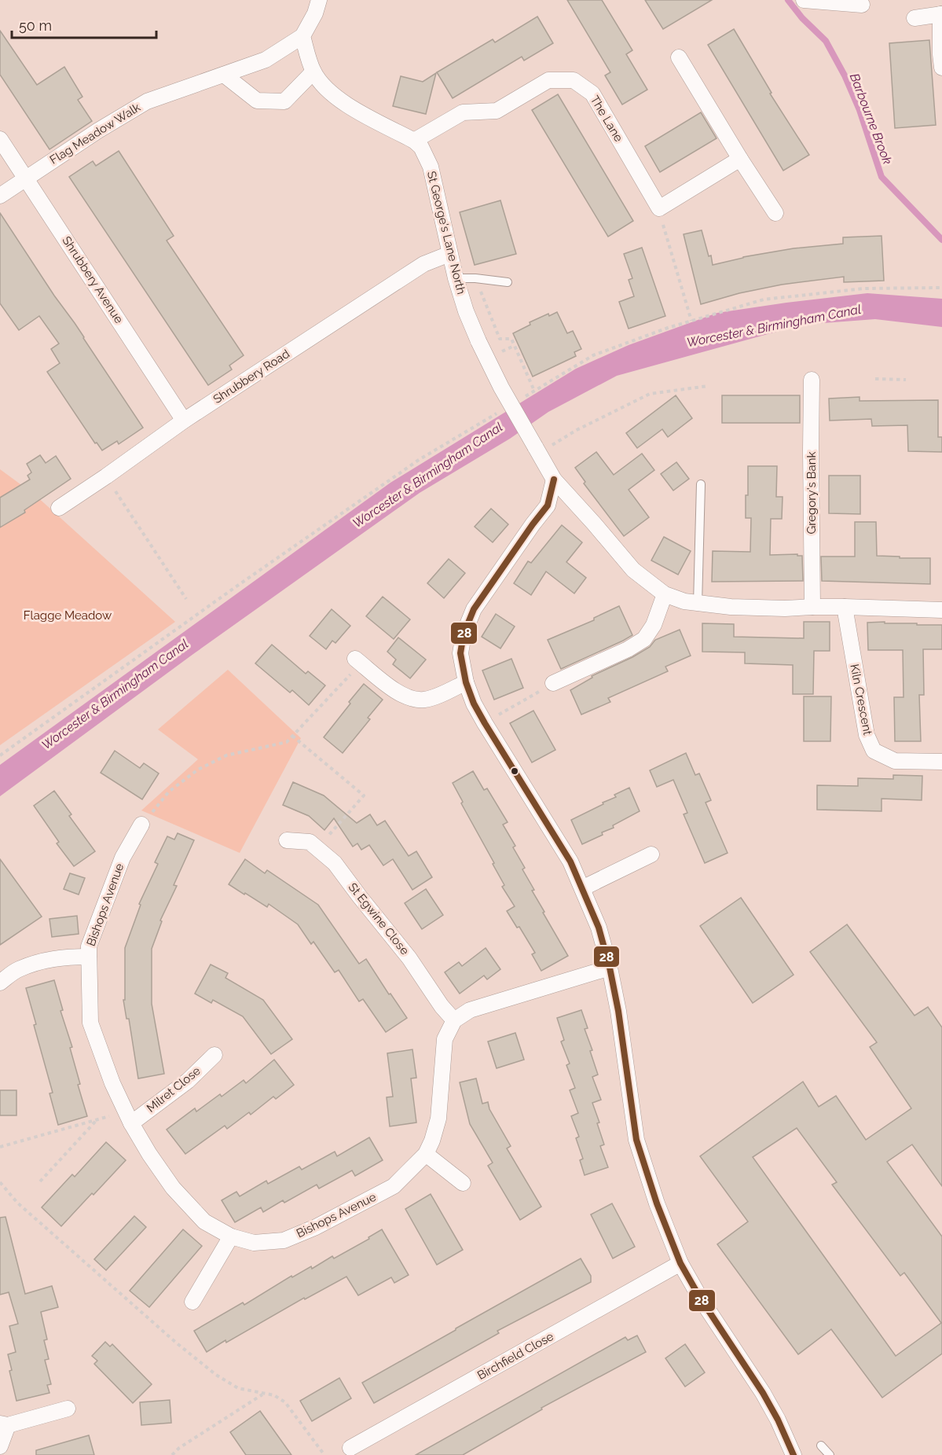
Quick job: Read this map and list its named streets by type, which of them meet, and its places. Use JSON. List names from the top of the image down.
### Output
{
  "streets": {
    "street": [
      "The Lane",
      "Flag Meadow Walk",
      "St George's Lane North",
      "Shrubbery Avenue",
      "Shrubbery Road",
      "Gregory's Bank",
      "Kiln Crescent",
      "Bishops Avenue",
      "St Egwine Close",
      "Milret Close",
      "Birchfield Close"
    ]
  },
  "crossings": [
    ["The Lane", "St George's Lane North"],
    ["Flag Meadow Walk", "St George's Lane North"],
    ["Flag Meadow Walk", "Shrubbery Avenue"],
    ["St George's Lane North", "Shrubbery Road"],
    ["Shrubbery Avenue", "Shrubbery Road"],
    ["Bishops Avenue", "St Egwine Close"],
    ["Bishops Avenue", "Milret Close"]
  ],
  "water": ["Barbourne Brook", "Worcester & Birmingham Canal"],
  "parks": ["Flagge Meadow"],
  "lines": ["transit line 28"],
  "scale_bar": "50 m"
}
